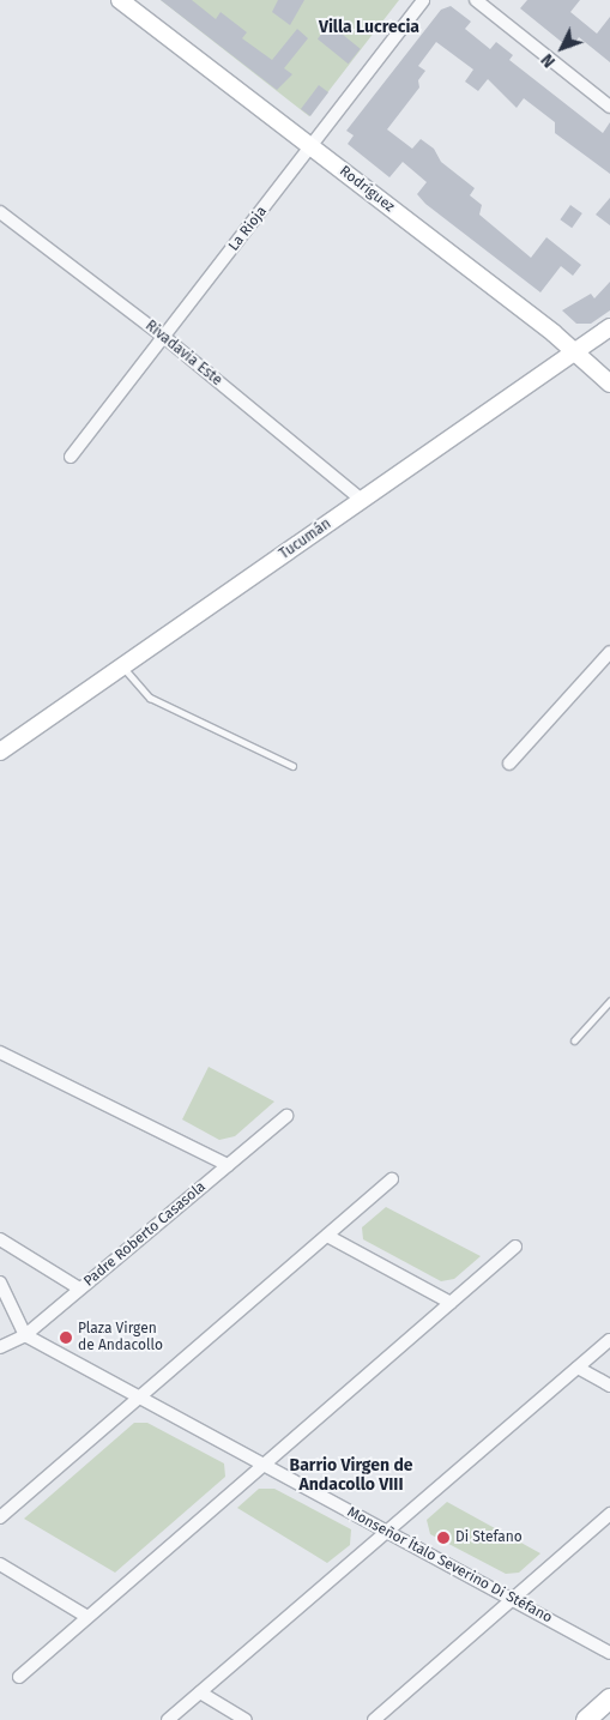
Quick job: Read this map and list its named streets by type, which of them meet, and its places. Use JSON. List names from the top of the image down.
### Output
{
  "streets": {
    "main road": ["Rodríguez", "Tucumán"],
    "street": [
      "La Rioja",
      "Rivadavia Este",
      "Padre Roberto Casasola",
      "Monseñor Ítalo Severino Di Stéfano"
    ]
  },
  "crossings": [
    ["Rodríguez", "La Rioja"],
    ["Rodríguez", "Tucumán"],
    ["La Rioja", "Rivadavia Este"],
    ["Rivadavia Este", "Tucumán"],
    ["Padre Roberto Casasola", "Monseñor Ítalo Severino Di Stéfano"]
  ],
  "districts": ["Villa Lucrecia", "Barrio Virgen de Andacollo VIII"],
  "places": ["Plaza Virgen de Andacollo", "Di Stefano"],
  "north": "bottom left"
}
